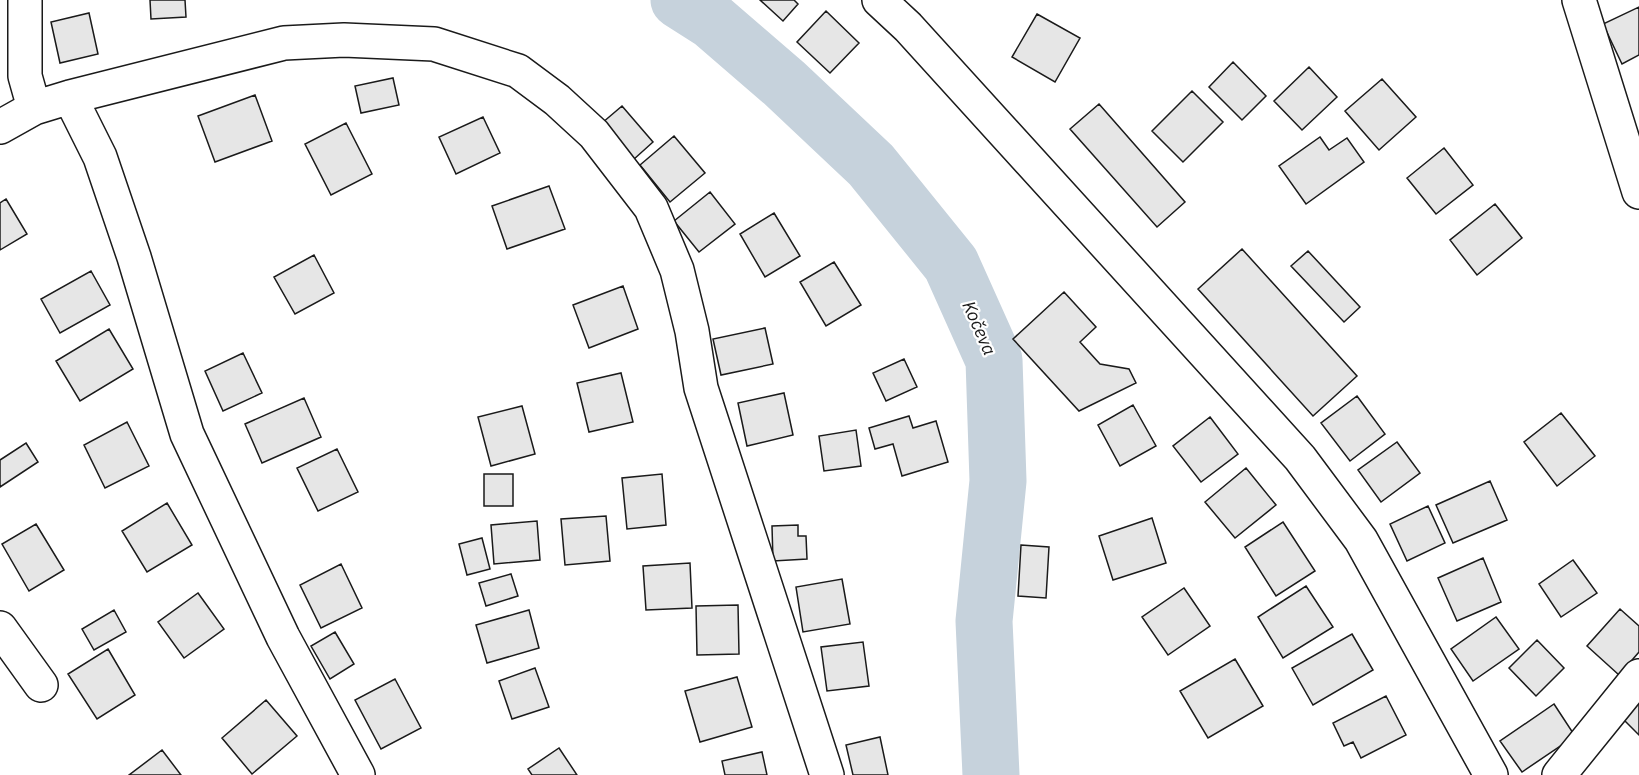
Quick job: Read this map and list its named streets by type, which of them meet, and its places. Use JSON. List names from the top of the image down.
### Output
{
  "water": ["Kočeva"]
}
